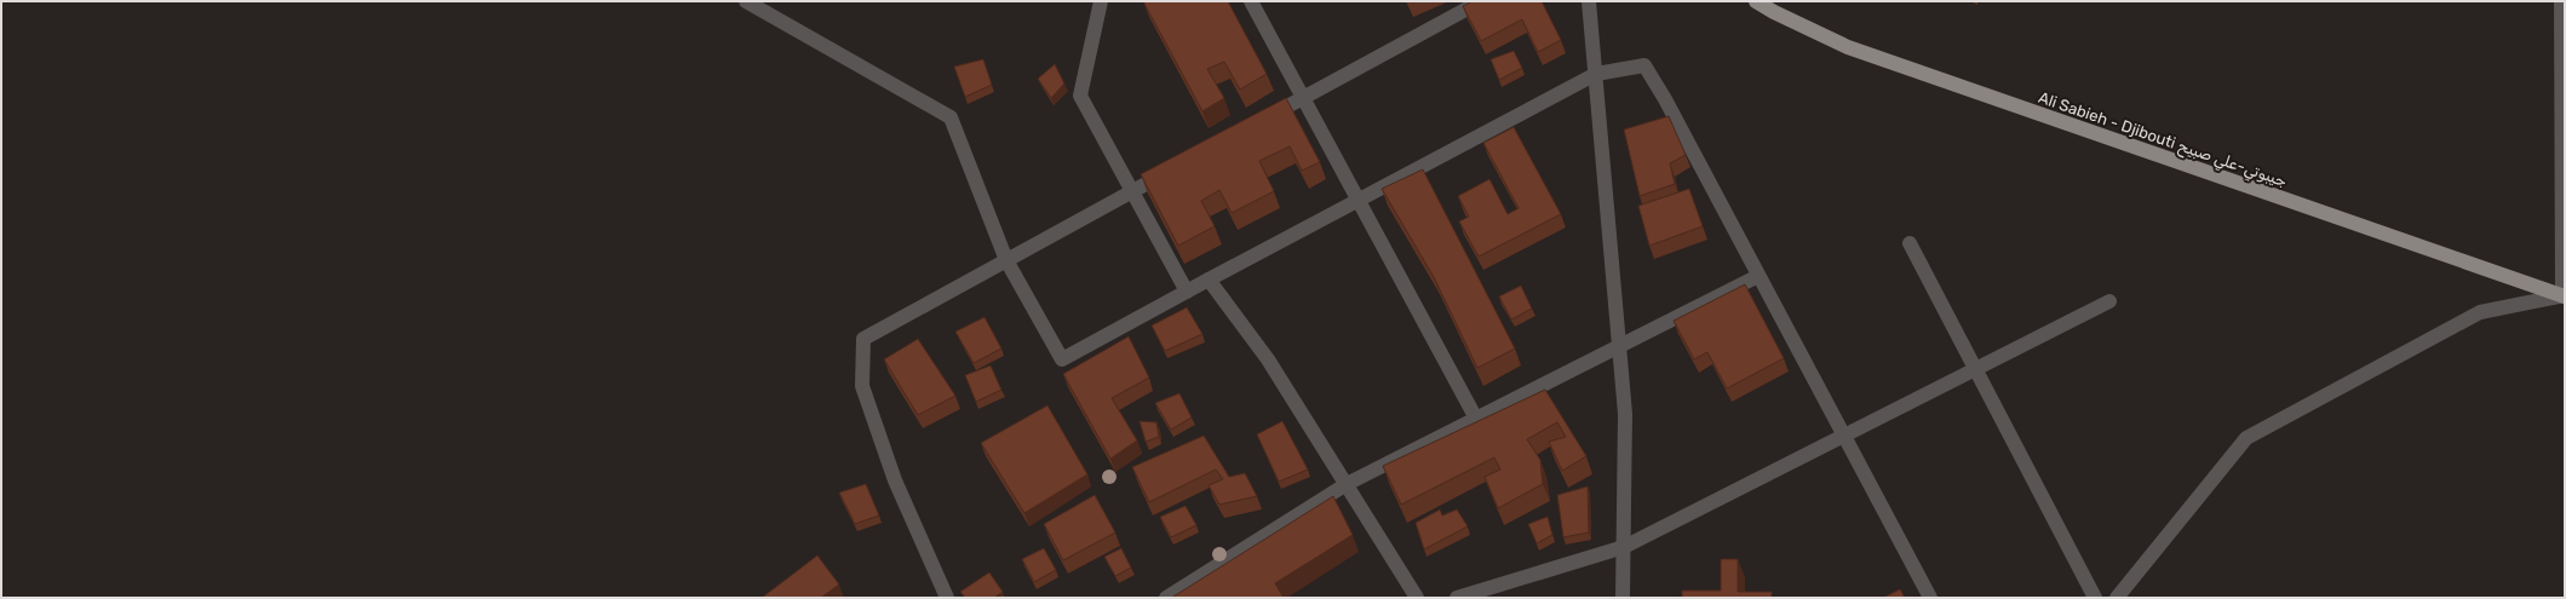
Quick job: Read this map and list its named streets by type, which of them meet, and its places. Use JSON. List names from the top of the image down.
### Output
{
  "streets": {
    "main road": ["Ali Sabieh - Djibouti جيبوتي-علي صبيح"]
  }
}
